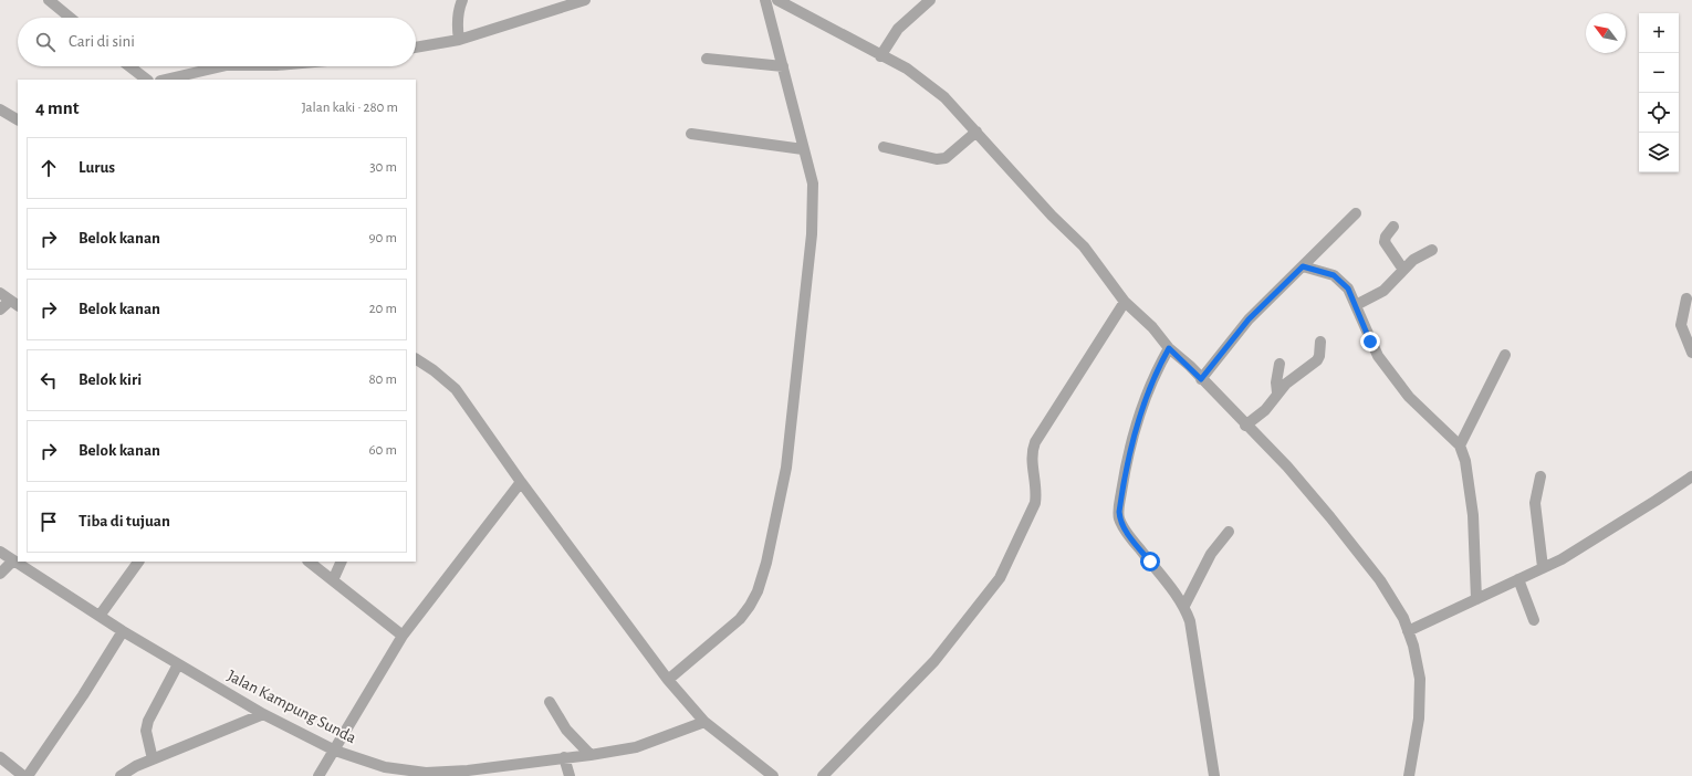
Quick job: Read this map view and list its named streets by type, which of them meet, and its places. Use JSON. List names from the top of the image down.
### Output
{
  "streets": {
    "street": ["Jalan Kampung Sunda"]
  },
  "north": "top left",
  "page": {
    "map_buttons": ["+", "−"],
    "search": "Cari di sini",
    "heading": ["4 mnt", "Jalan kaki · 280 m"],
    "list": [
      ["Lurus", "30 m"],
      ["Belok kanan", "90 m"],
      ["Belok kanan", "20 m"],
      ["Belok kiri", "80 m"],
      ["Belok kanan", "60 m"],
      "Tiba di tujuan"
    ]
  }
}
